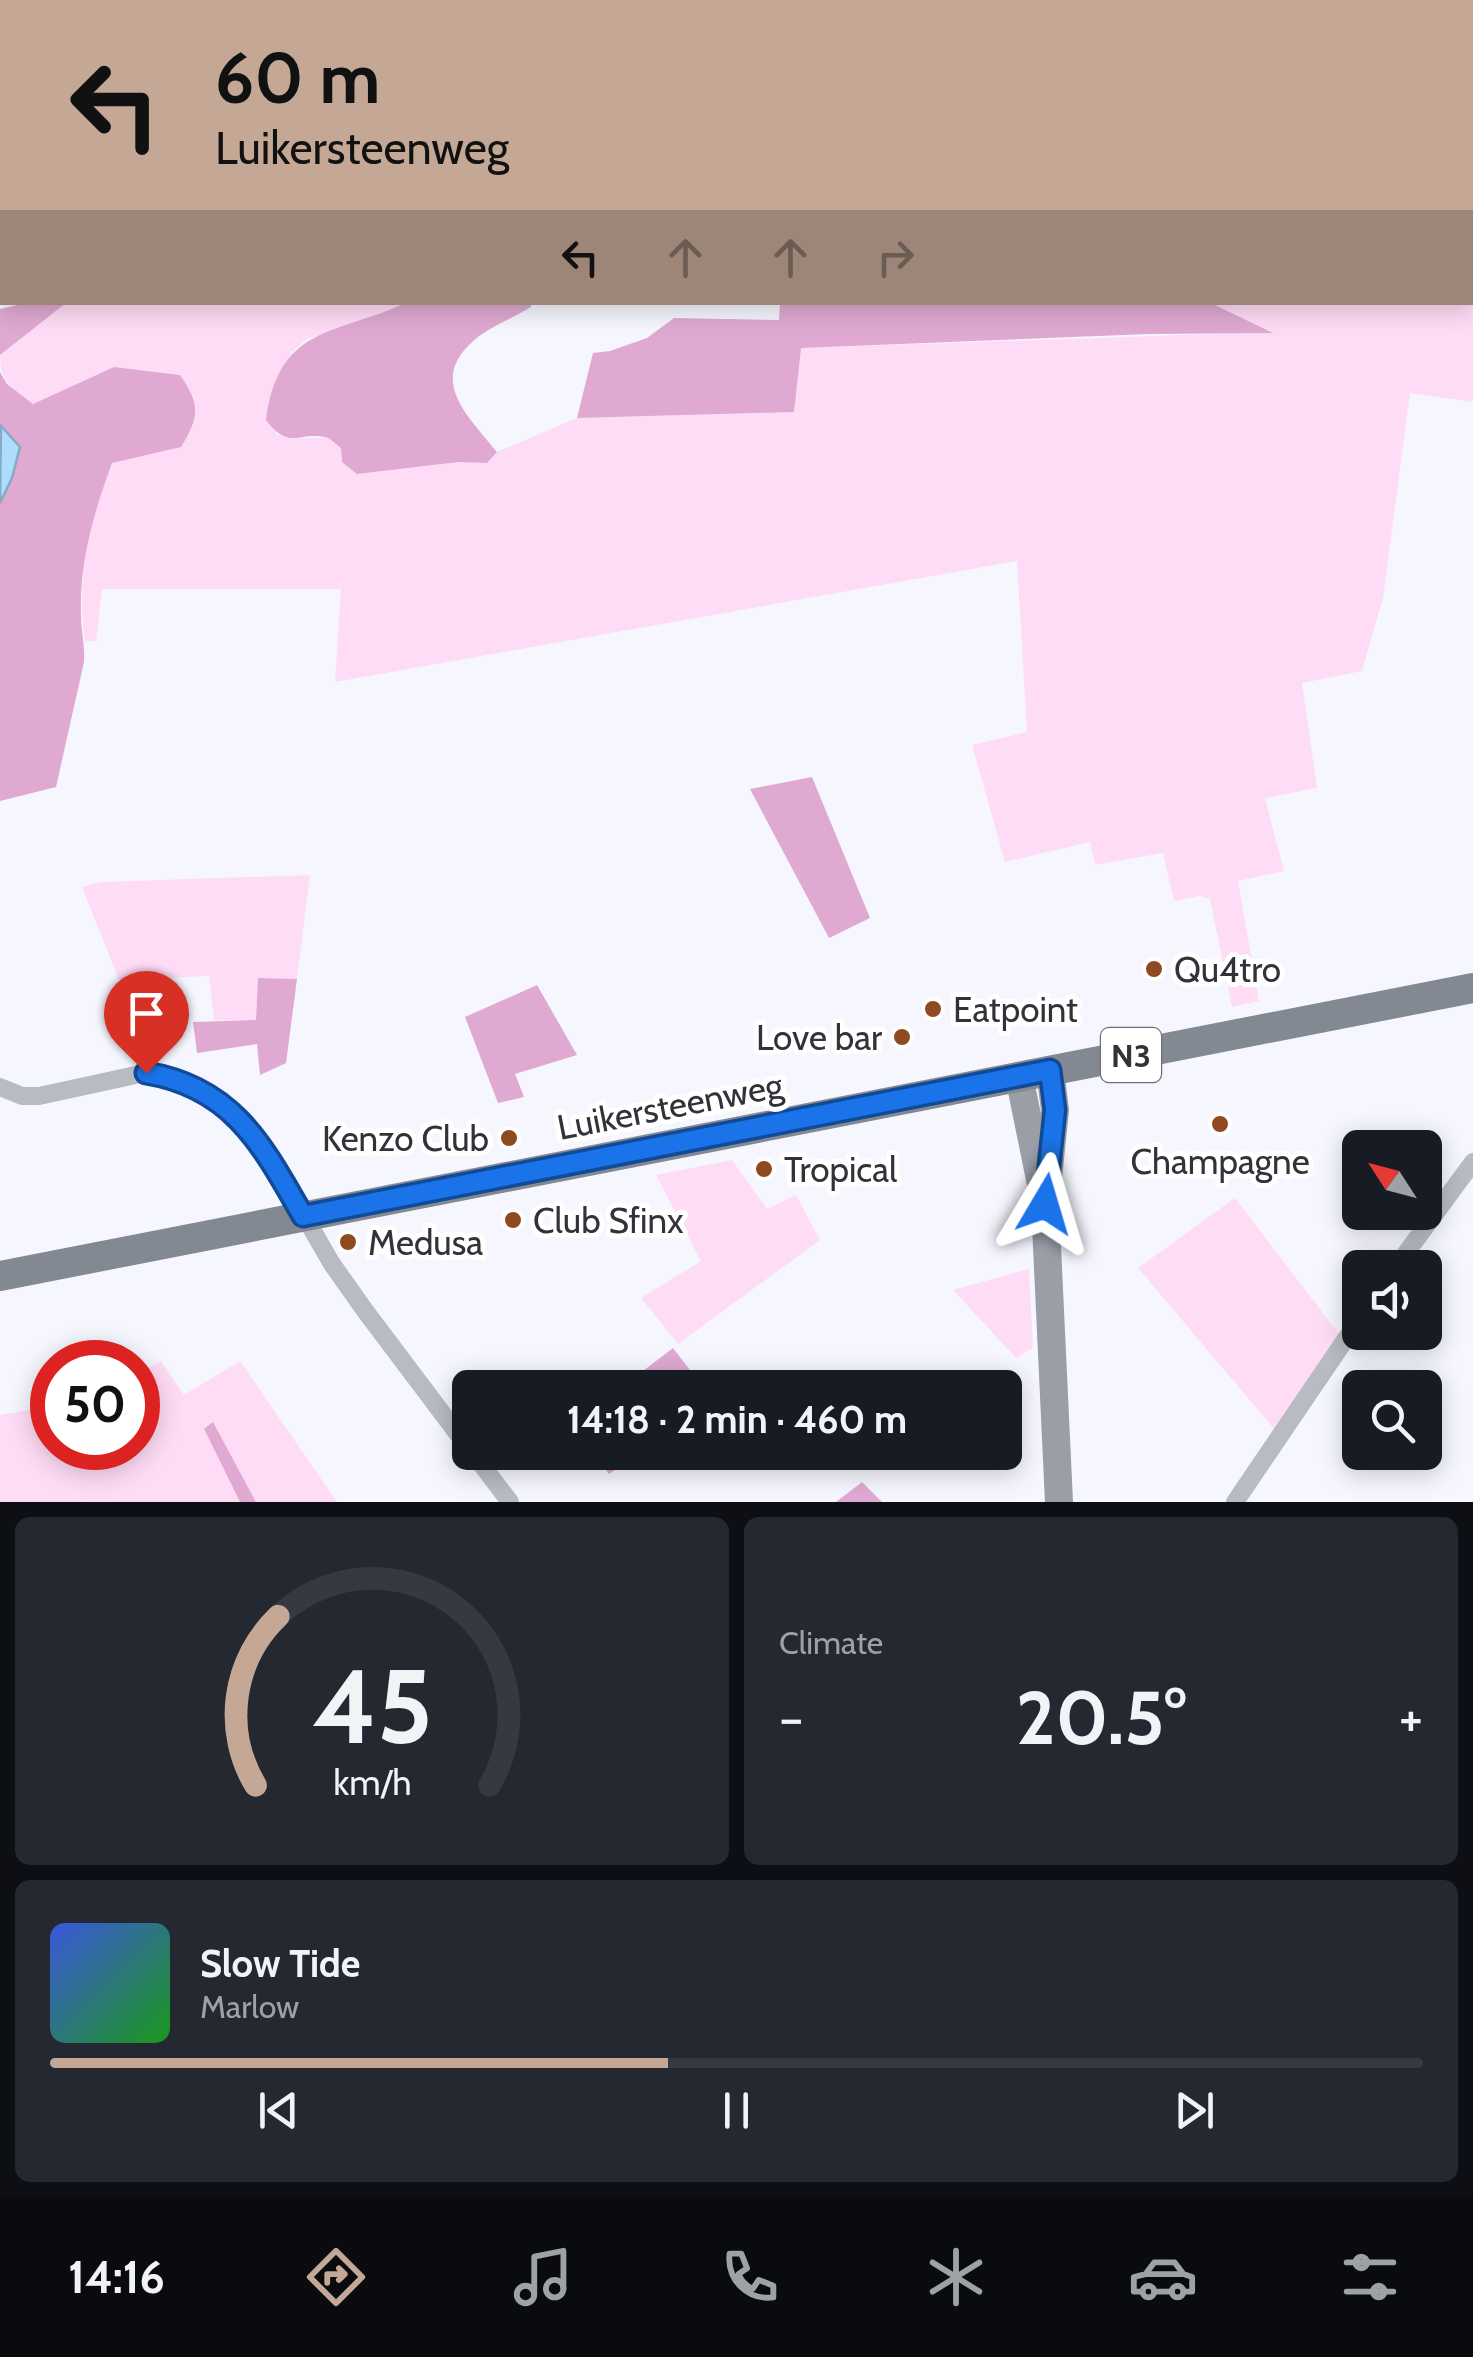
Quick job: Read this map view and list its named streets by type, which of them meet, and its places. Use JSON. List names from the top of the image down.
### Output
{
  "streets": {
    "main road": ["N3", "Luikersteenweg"]
  },
  "places": [
    "Qu4tro",
    "Eatpoint",
    "Love bar",
    "Champagne",
    "Kenzo Club",
    "Tropical",
    "Club Sfinx",
    "Medusa"
  ],
  "north": "top left",
  "page": {
    "turn": ["60 m", "Luikersteenweg"],
    "limit": "50",
    "trip": "14:18 · 2 min · 460 m",
    "tile": "Climate",
    "heat": ["−", "20.5°", "+"],
    "song": ["Slow Tide", "Marlow"],
    "tabs": "14:16",
    "gauge": ["45", "km/h"]
  }
}
